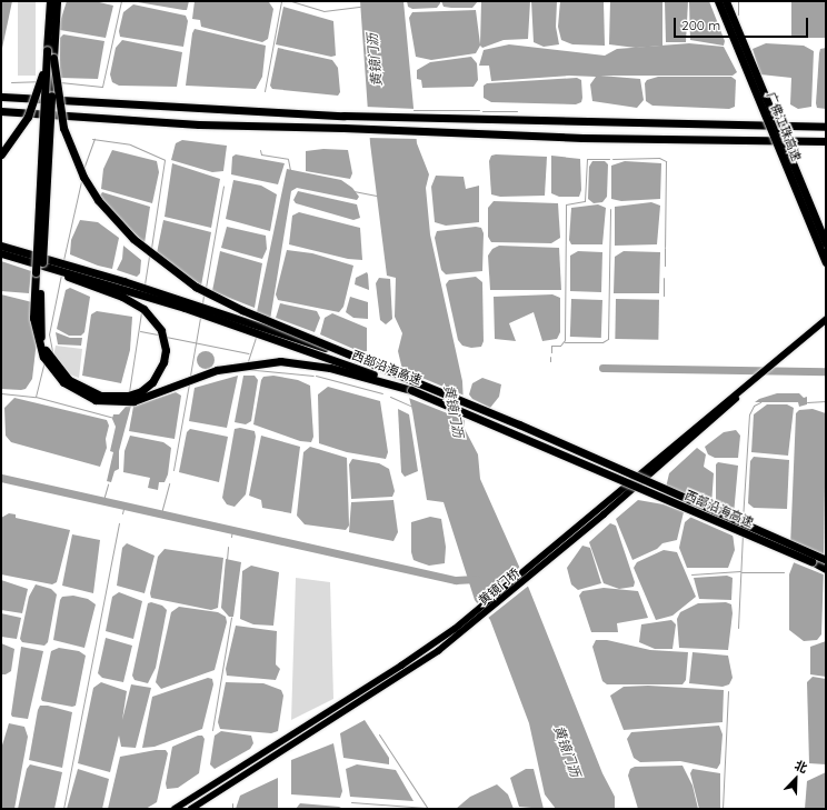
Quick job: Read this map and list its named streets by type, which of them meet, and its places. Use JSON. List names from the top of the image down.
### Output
{
  "streets": {
    "highway": ["广佛江珠高速", "西部沿海高速"],
    "main road": ["黄镜门桥"]
  },
  "water": ["黄镜门沥"],
  "scale_bar": "200 m",
  "north": "top right"
}
